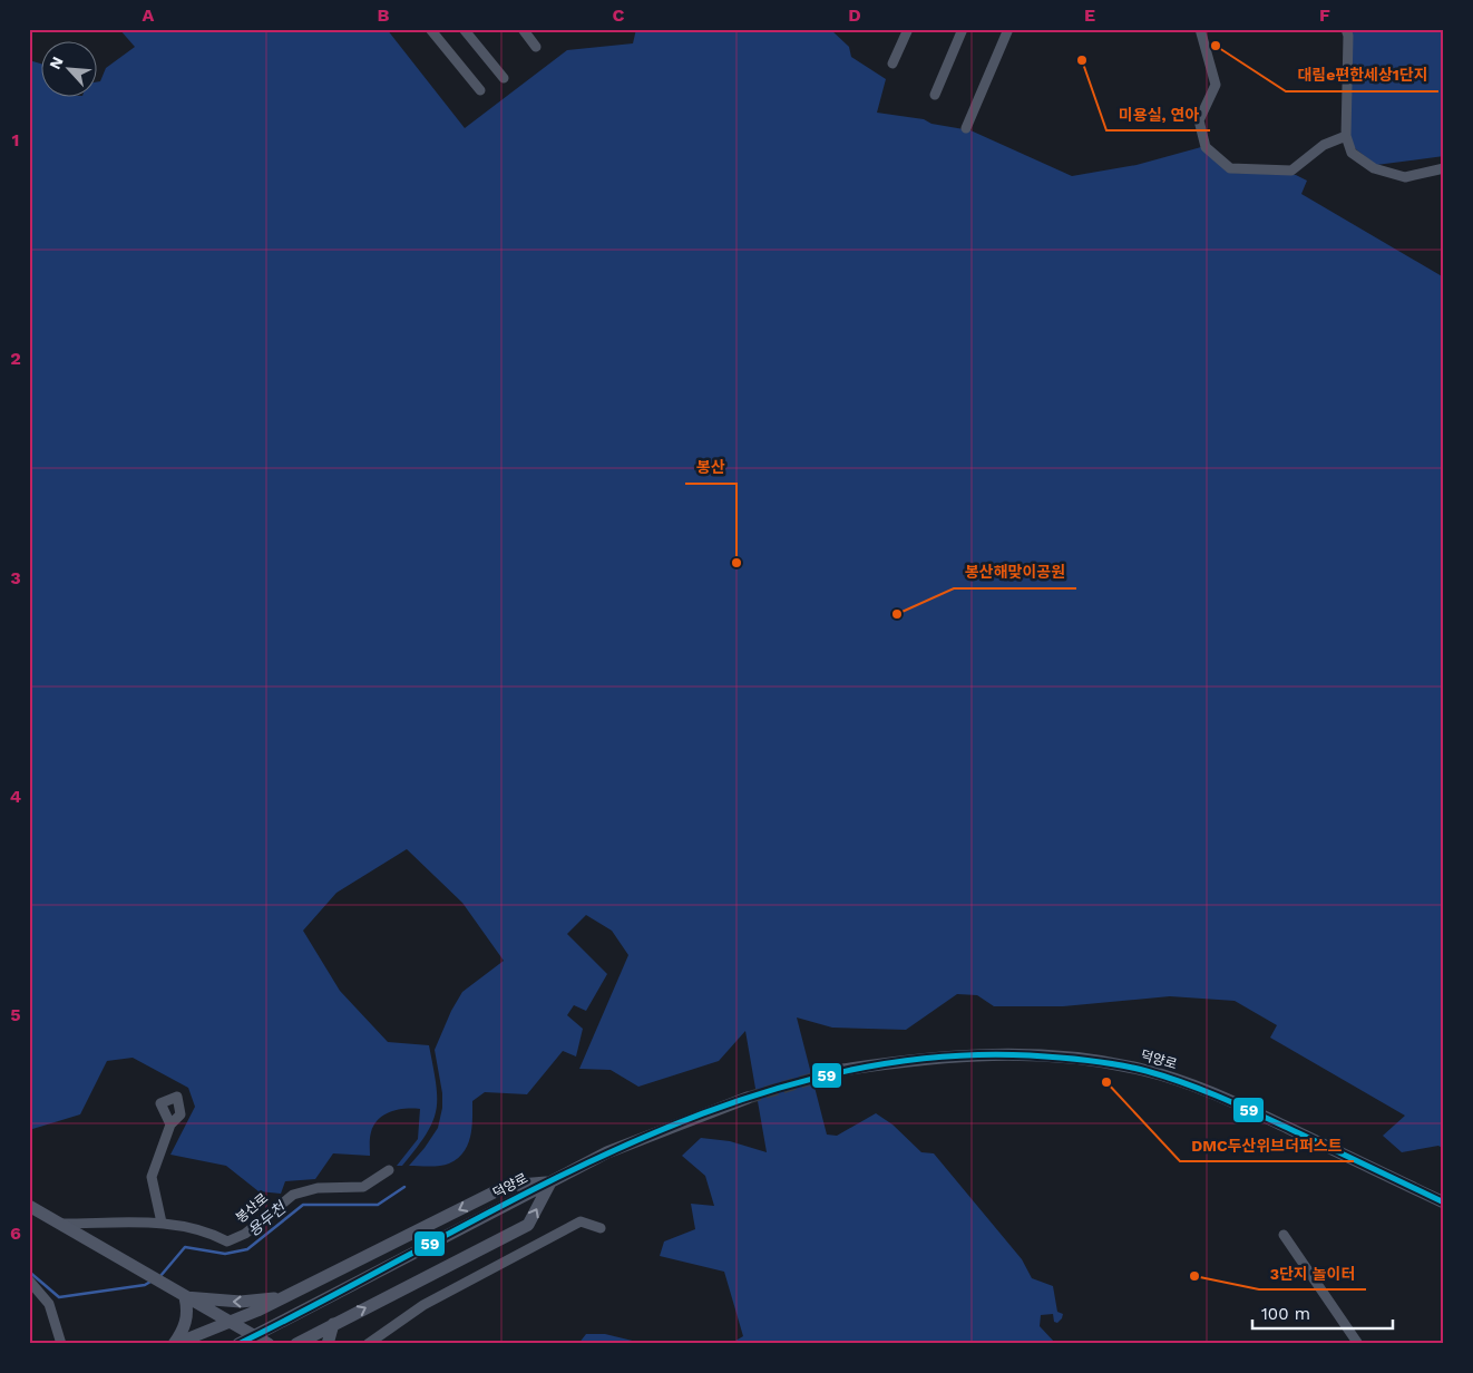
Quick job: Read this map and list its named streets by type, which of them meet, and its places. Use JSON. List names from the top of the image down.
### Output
{
  "streets": {
    "main road": ["덕양로", "봉산로"]
  },
  "water": ["용두천"],
  "places": [
    "대림e편한세상1단지",
    "미용실, 연아",
    "봉산",
    "봉산해맞이공원",
    "DMC두산위브더퍼스트",
    "3단지 놀이터"
  ],
  "lines": ["transit line 59"],
  "scale_bar": "100 m",
  "north": "top left",
  "grid": {
    "columns": [
      "A",
      "B",
      "C",
      "D",
      "E",
      "F"
    ],
    "rows": [
      "1",
      "2",
      "3",
      "4",
      "5",
      "6"
    ]
  }
}
